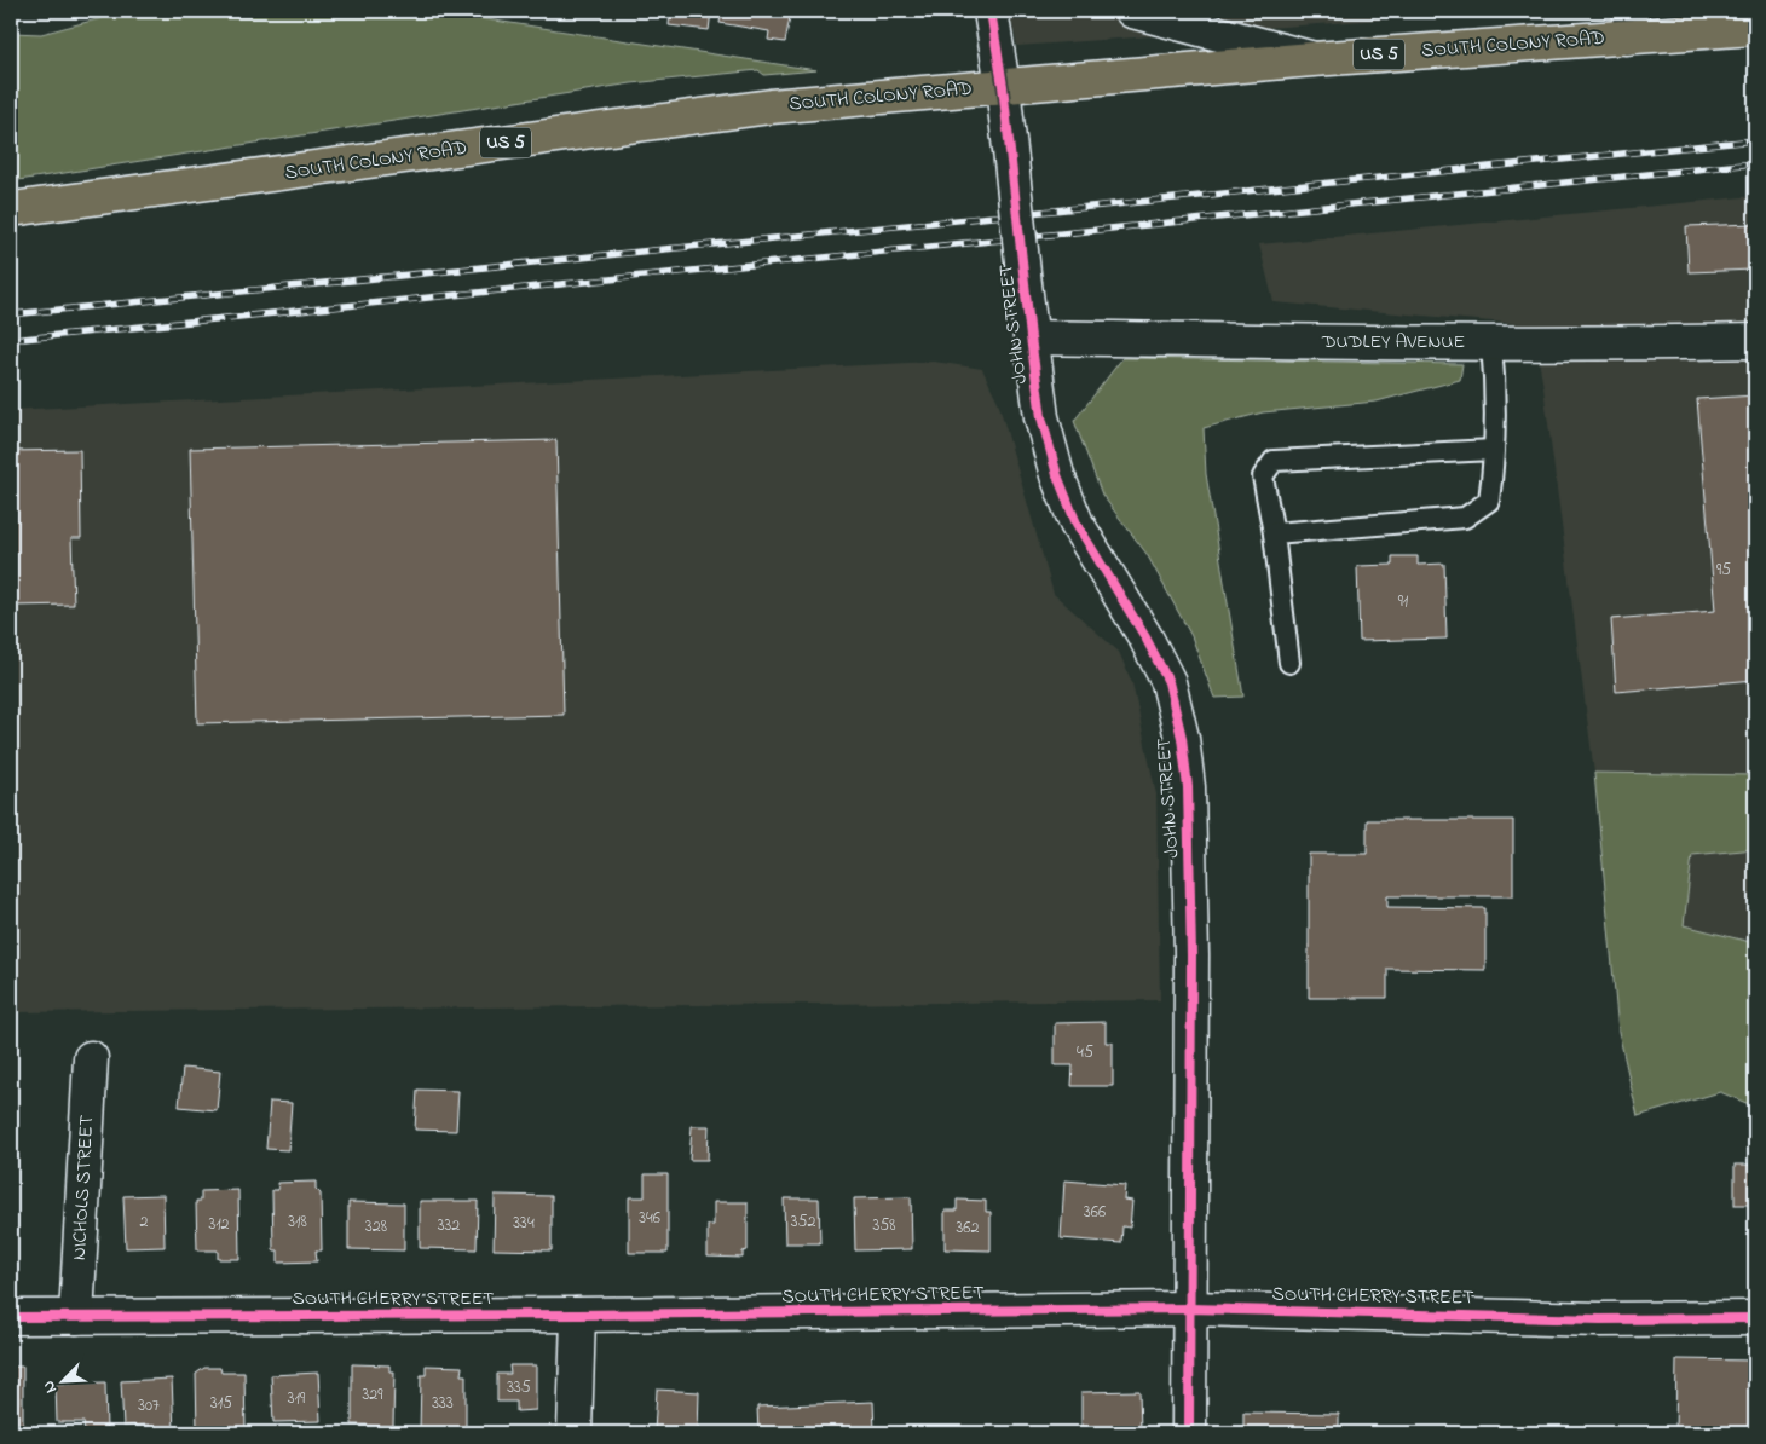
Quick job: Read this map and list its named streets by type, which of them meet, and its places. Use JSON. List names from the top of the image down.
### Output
{
  "streets": {
    "main road": ["SOUTH COLONY ROAD", "US 5"],
    "street": [
      "JOHN STREET",
      "DUDLEY AVENUE",
      "NICHOLS STREET",
      "SOUTH CHERRY STREET"
    ]
  },
  "crossings": [
    ["SOUTH COLONY ROAD", "JOHN STREET"],
    ["JOHN STREET", "DUDLEY AVENUE"],
    ["JOHN STREET", "SOUTH CHERRY STREET"],
    ["NICHOLS STREET", "SOUTH CHERRY STREET"]
  ],
  "house_numbers": [
    "95",
    "91",
    "45",
    "366",
    "346",
    "2",
    "318",
    "352",
    "334",
    "312",
    "332",
    "358",
    "328",
    "362",
    "335",
    "329",
    "319",
    "315",
    "333",
    "307"
  ],
  "north": "bottom left"
}
